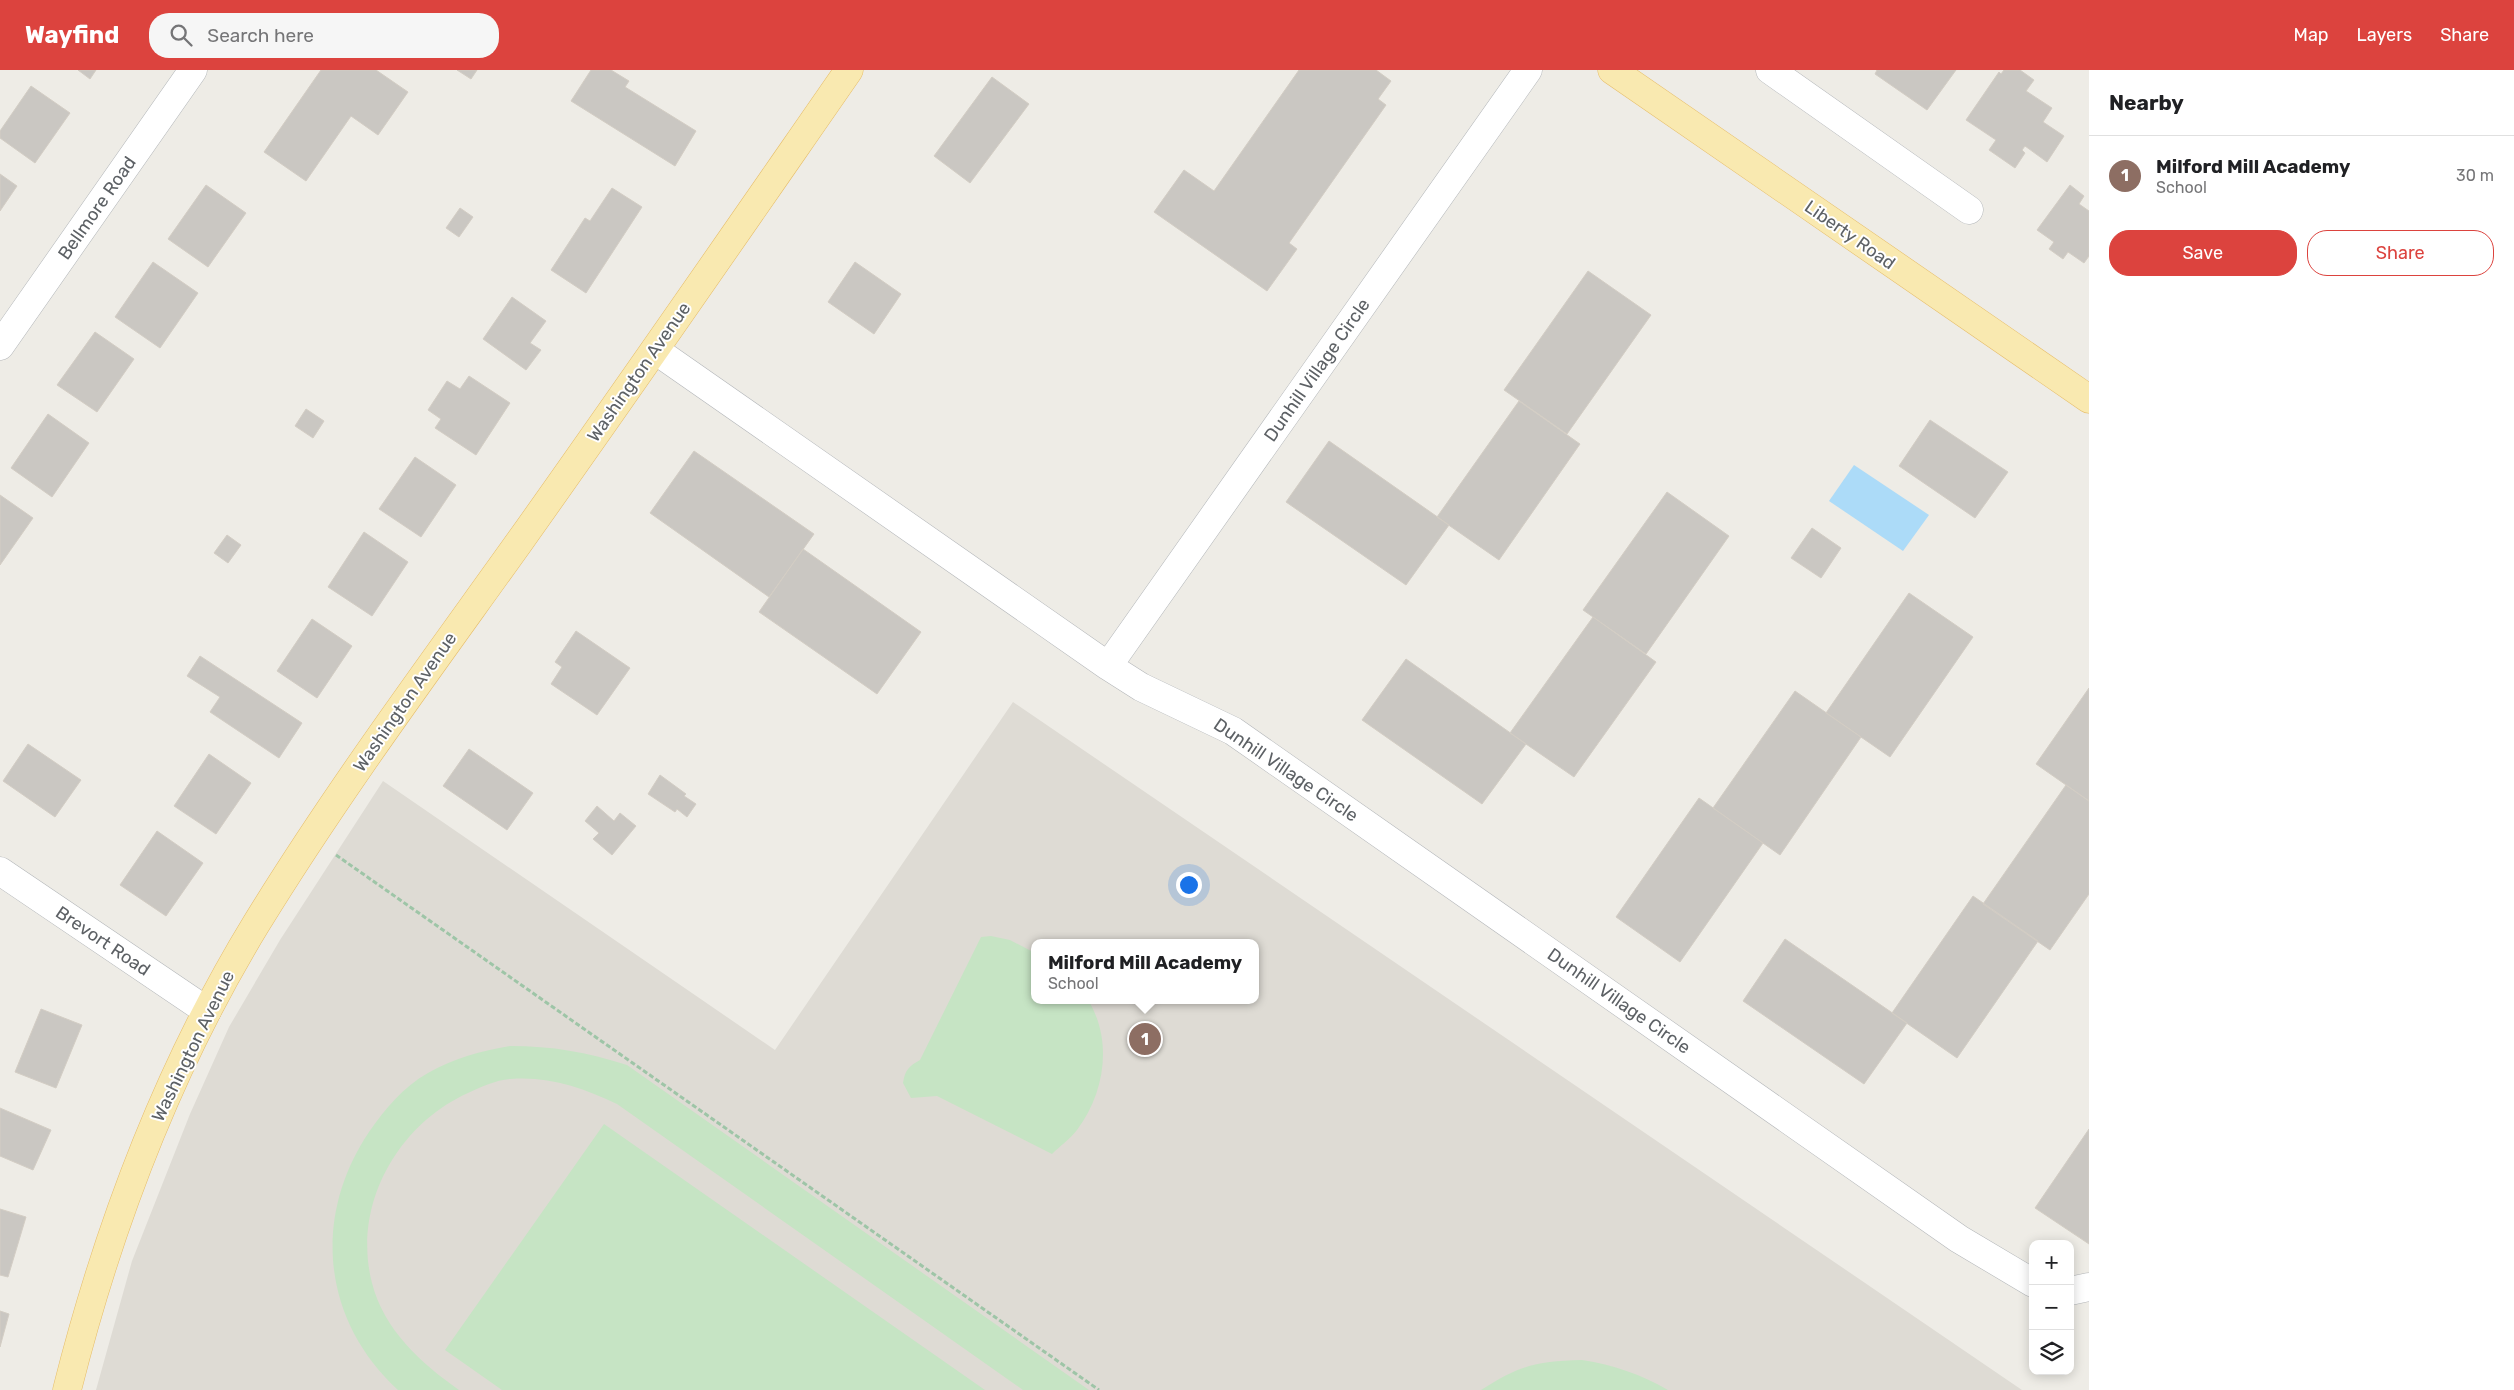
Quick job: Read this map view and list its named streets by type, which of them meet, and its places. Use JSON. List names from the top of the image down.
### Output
{
  "streets": {
    "main road": ["Liberty Road", "Washington Avenue"],
    "street": ["Bellmore Road", "Dunhill Village Circle", "Brevort Road"]
  },
  "crossings": [
    ["Washington Avenue", "Brevort Road"]
  ],
  "page": {
    "header": "Wayfind",
    "search": "Search here",
    "nav": ["Map", "Layers", "Share"],
    "heading": "Nearby",
    "list": [
      {
        "mark": "1",
        "name": "Milford Mill Academy",
        "note": "School",
        "value": "30 m"
      }
    ],
    "buttons": ["Save", "Share"],
    "popup": ["Milford Mill Academy", "School"],
    "pins": "1",
    "map_buttons": ["+", "−"]
  }
}
